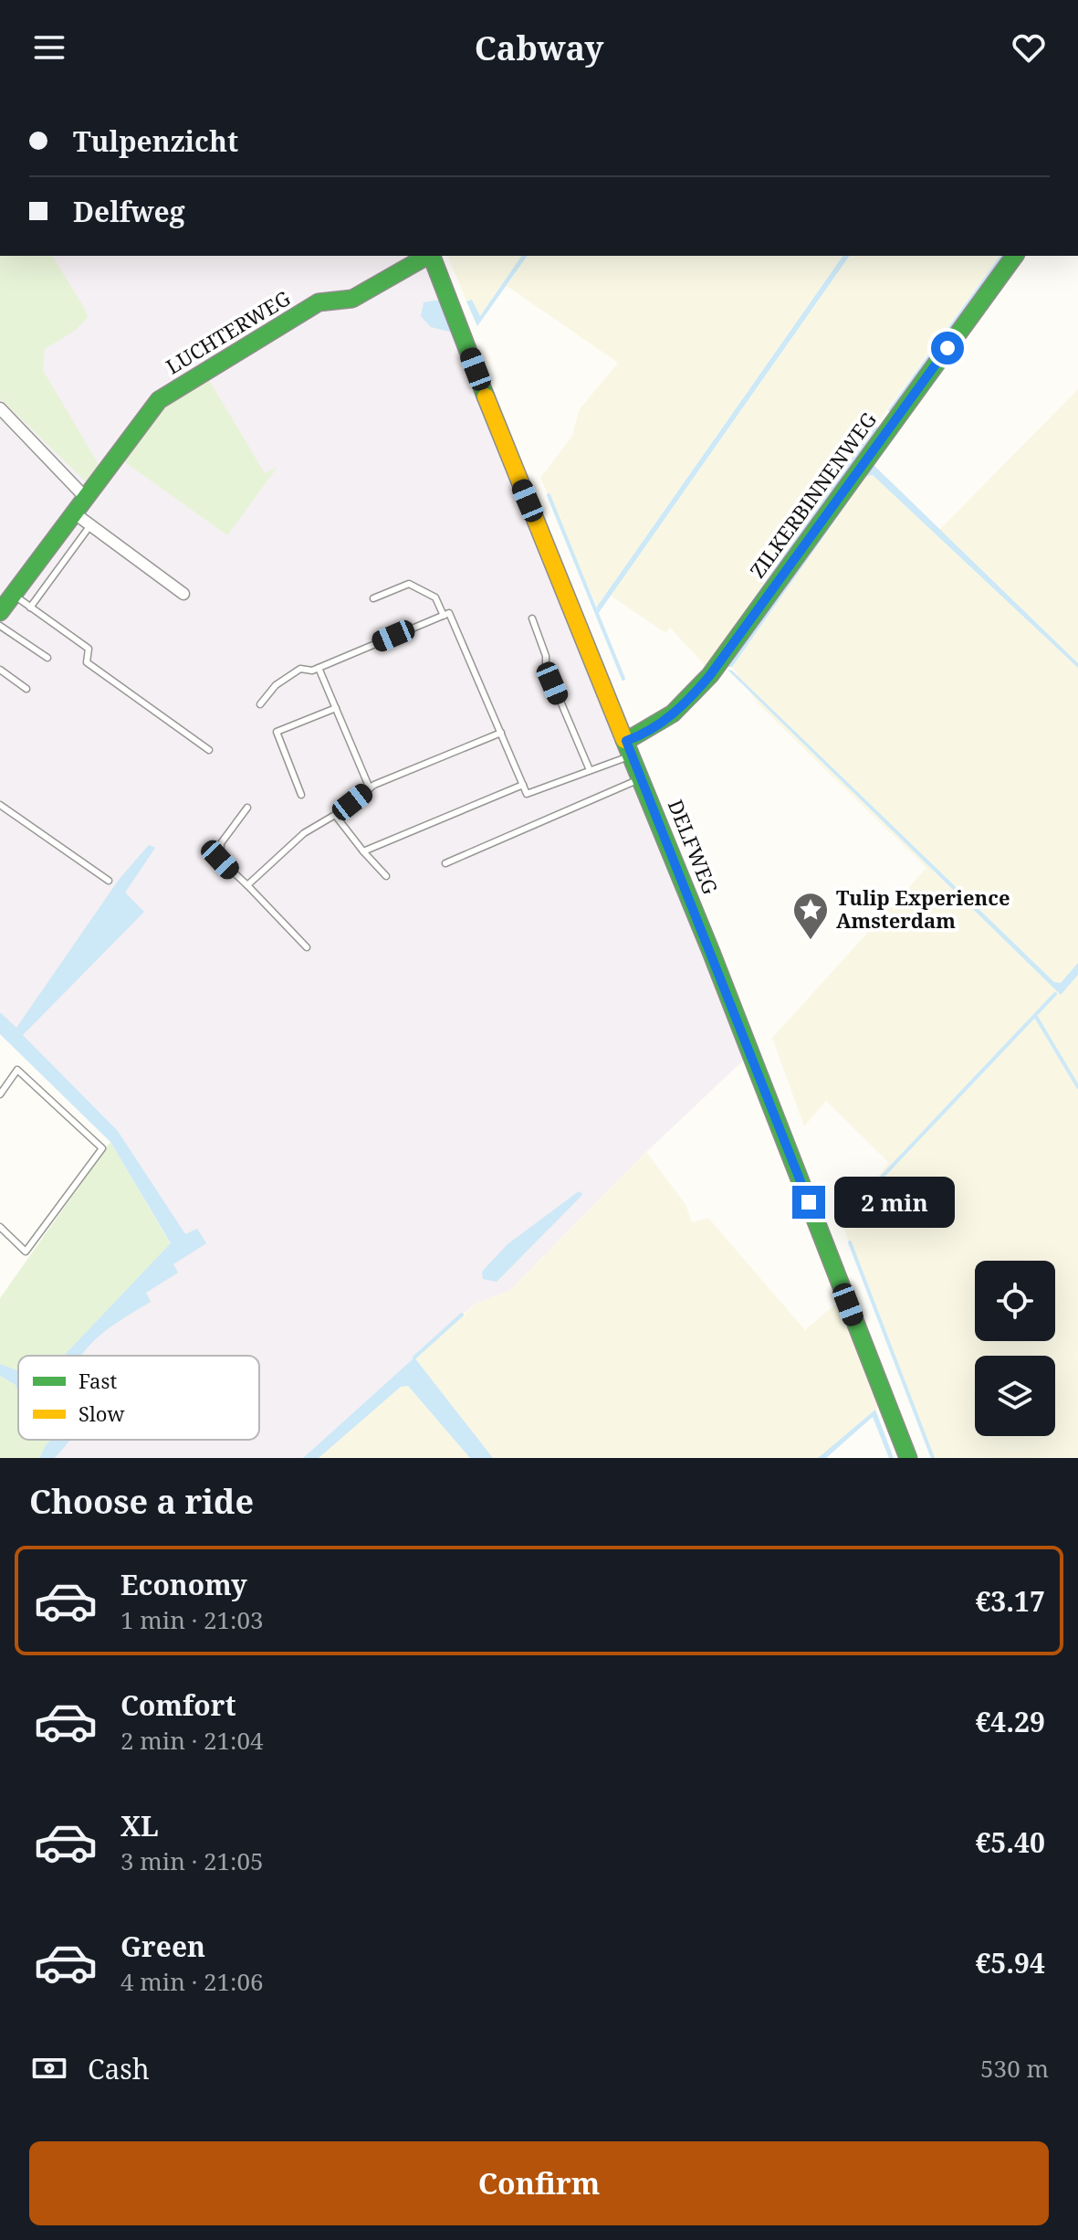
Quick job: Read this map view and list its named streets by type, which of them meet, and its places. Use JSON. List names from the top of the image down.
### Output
{
  "streets": {
    "main road": ["LUCHTERWEG", "ZILKERBINNENWEG", "DELFWEG"]
  },
  "crossings": [
    ["ZILKERBINNENWEG", "DELFWEG"]
  ],
  "places": {
    "place": ["Tulip Experience Amsterdam"]
  },
  "legend": ["Fast", "Slow"],
  "page": {
    "header": "Cabway",
    "banner": ["Tulpenzicht", "Delfweg"],
    "bubble": "2 min",
    "heading": "Choose a ride",
    "list": [
      {
        "name": "Economy",
        "note": "1 min · 21:03",
        "value": "€3.17"
      },
      {
        "name": "Comfort",
        "note": "2 min · 21:04",
        "value": "€4.29"
      },
      {
        "name": "XL",
        "note": "3 min · 21:05",
        "value": "€5.40"
      },
      {
        "name": "Green",
        "note": "4 min · 21:06",
        "value": "€5.94"
      }
    ],
    "pay": ["Cash", "530 m"],
    "buttons": "Confirm"
  }
}
